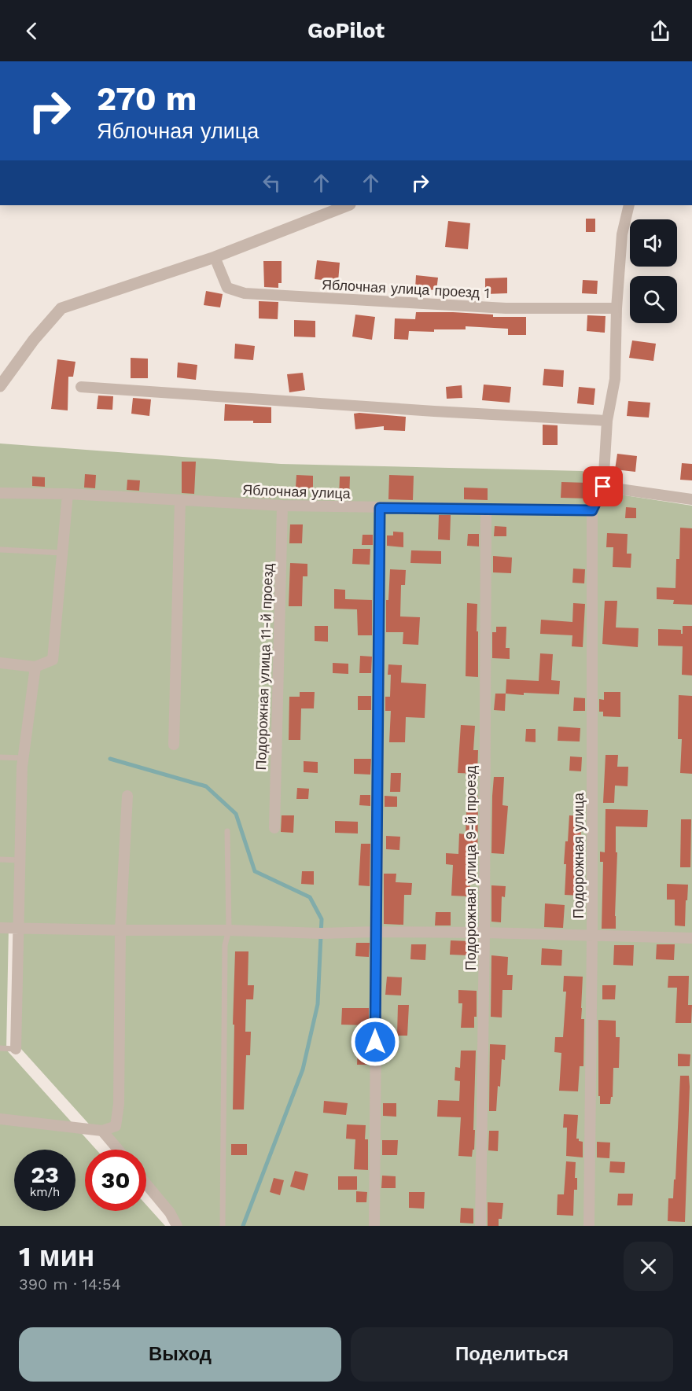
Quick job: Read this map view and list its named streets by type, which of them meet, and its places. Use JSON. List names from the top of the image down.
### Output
{
  "streets": {
    "street": [
      "Яблочная улица проезд 1",
      "Яблочная улица",
      "Подорожная улица 11-й проезд",
      "Подорожная улица",
      "Подорожная улица 9-й проезд"
    ]
  },
  "crossings": [
    ["Яблочная улица", "Подорожная улица 11-й проезд"],
    ["Яблочная улица", "Подорожная улица"],
    ["Яблочная улица", "Подорожная улица 9-й проезд"]
  ],
  "page": {
    "header": "GoPilot",
    "turn": ["270 m", "Яблочная улица"],
    "speed": "23 km/h",
    "limit": "30",
    "heading": ["1 мин", "390 m · 14:54"],
    "buttons": ["Выход", "Поделиться"]
  }
}
